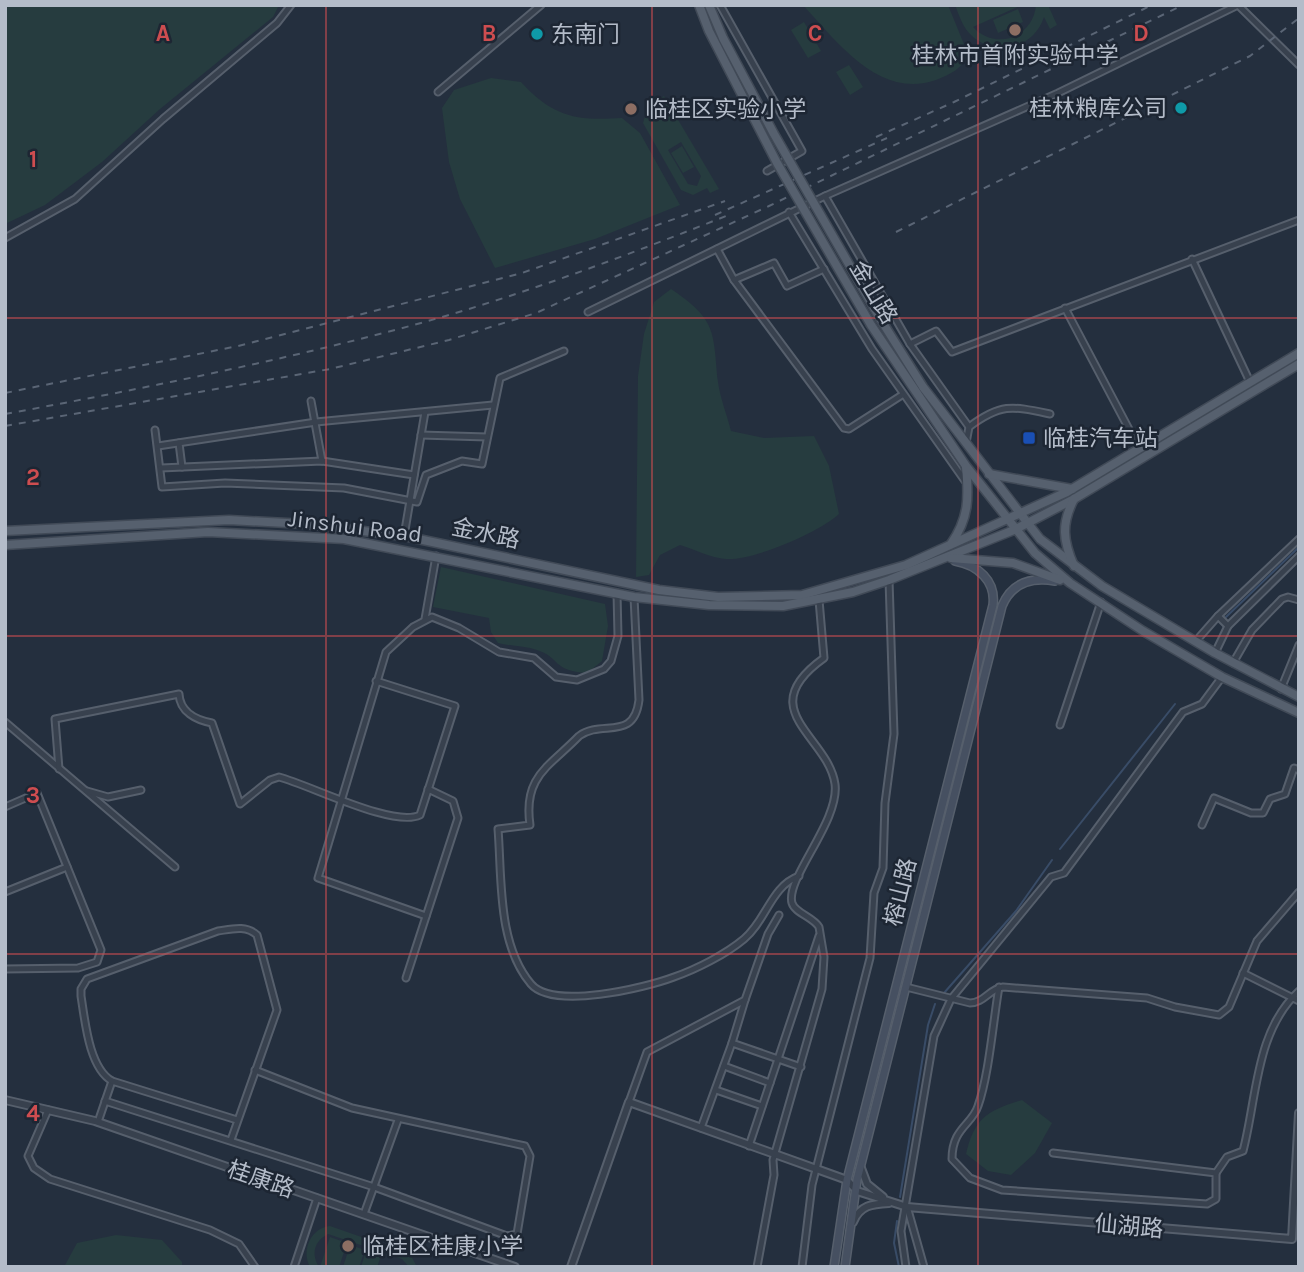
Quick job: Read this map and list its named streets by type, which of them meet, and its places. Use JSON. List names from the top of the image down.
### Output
{
  "streets": {
    "main road": [
      "金山路",
      "Jinshui Road",
      "金水路",
      "榕山路"
    ],
    "street": ["桂康路", "仙湖路"]
  },
  "crossings": [
    ["金山路", "Jinshui Road"],
    ["金山路", "金水路"],
    ["金山路", "榕山路"],
    ["Jinshui Road", "金水路"],
    ["Jinshui Road", "榕山路"],
    ["榕山路", "仙湖路"]
  ],
  "places": {
    "other": [
      "桂林市首附实验中学",
      "东南门",
      "桂林粮库公司",
      "临桂区实验小学",
      "临桂区桂康小学"
    ],
    "transit": ["临桂汽车站"]
  },
  "grid": {
    "columns": [
      "A",
      "B",
      "C",
      "D"
    ],
    "rows": [
      "1",
      "2",
      "3",
      "4"
    ]
  }
}
